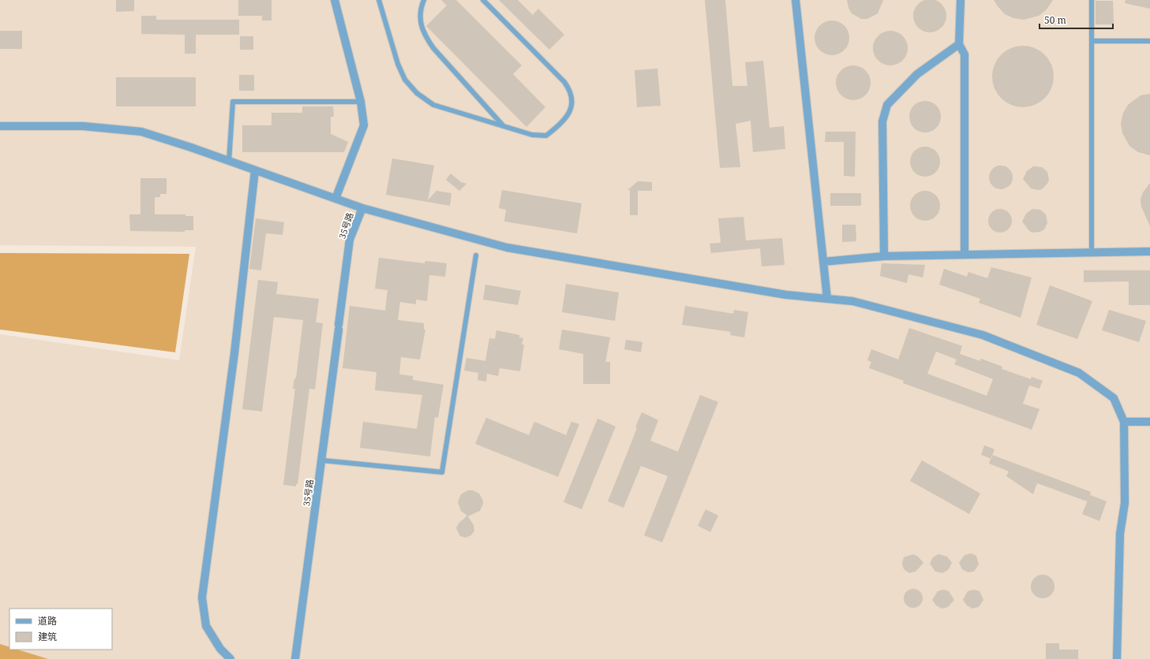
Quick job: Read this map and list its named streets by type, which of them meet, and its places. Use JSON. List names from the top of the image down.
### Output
{
  "streets": {
    "street": ["35号路"]
  },
  "legend": ["道路", "建筑"],
  "scale_bar": "50 m"
}
